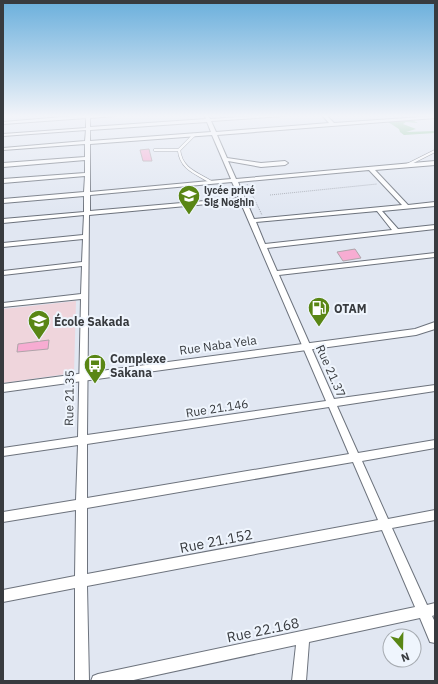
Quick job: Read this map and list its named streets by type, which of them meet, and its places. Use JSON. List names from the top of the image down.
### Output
{
  "streets": {
    "street": [
      "Rue Naba Yela",
      "Rue 21.37",
      "Rue 21.35",
      "Rue 21.146",
      "Rue 21.152",
      "Rue 22.168"
    ]
  },
  "crossings": [
    ["Rue Naba Yela", "Rue 21.37"],
    ["Rue Naba Yela", "Rue 21.35"],
    ["Rue 21.37", "Rue 21.146"],
    ["Rue 21.37", "Rue 21.152"],
    ["Rue 21.37", "Rue 22.168"],
    ["Rue 21.35", "Rue 21.146"],
    ["Rue 21.35", "Rue 21.152"]
  ],
  "places": {
    "school or university": ["lycée privé Sig Noghin", "École Sakada"],
    "fuel station": ["OTAM"],
    "bus stop": ["Complexe Sakana"]
  },
  "north": "bottom"
}
